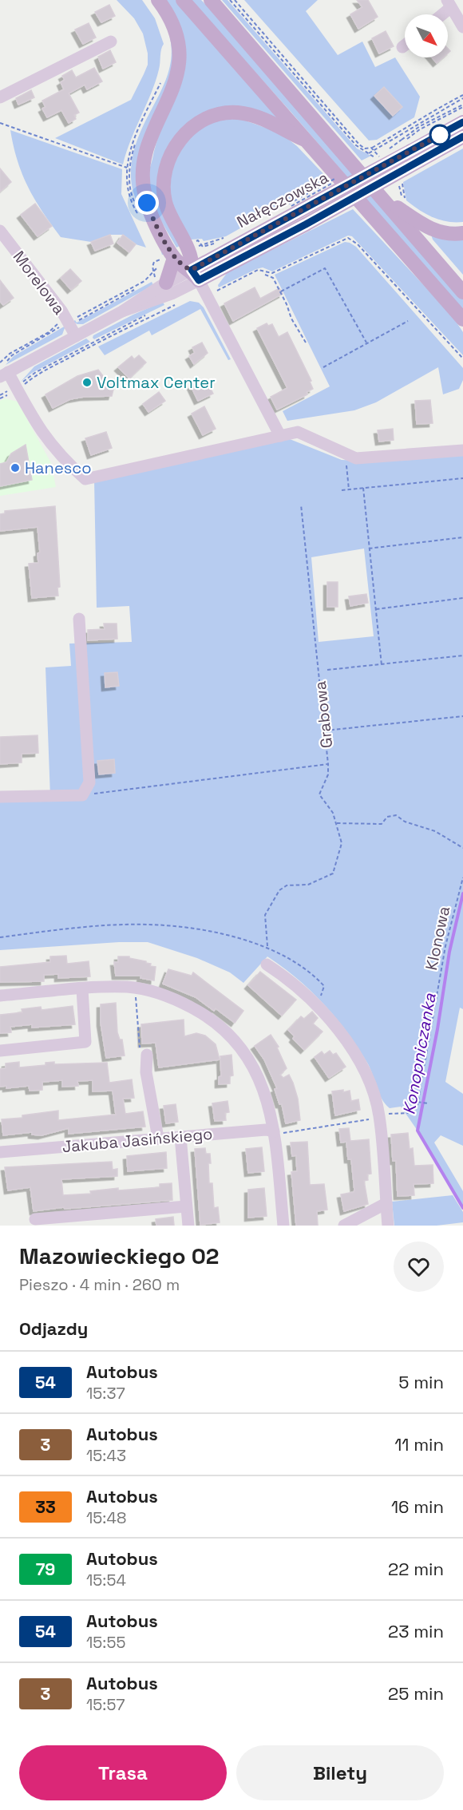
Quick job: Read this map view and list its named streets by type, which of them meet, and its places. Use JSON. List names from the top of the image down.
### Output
{
  "streets": {
    "main road": ["Nałęczowska"],
    "street": ["Morelowa", "Jakuba Jasińskiego"],
    "path": ["Grabowa", "Klonowa"]
  },
  "crossings": [
    ["Nałęczowska", "Morelowa"]
  ],
  "water": ["Konopniczanka"],
  "places": ["Voltmax Center", "Hanesco"],
  "lines": ["bus line 54"],
  "north": "bottom right",
  "page": {
    "heading": [
      ["Mazowieckiego 02", "Pieszo · 4 min · 260 m"],
      "Odjazdy"
    ],
    "list": [
      {
        "mark": "54",
        "name": "Autobus",
        "note": "15:37",
        "value": "5 min"
      },
      {
        "mark": "3",
        "name": "Autobus",
        "note": "15:43",
        "value": "11 min"
      },
      {
        "mark": "33",
        "name": "Autobus",
        "note": "15:48",
        "value": "16 min"
      },
      {
        "mark": "79",
        "name": "Autobus",
        "note": "15:54",
        "value": "22 min"
      },
      {
        "mark": "54",
        "name": "Autobus",
        "note": "15:55",
        "value": "23 min"
      },
      {
        "mark": "3",
        "name": "Autobus",
        "note": "15:57",
        "value": "25 min"
      }
    ],
    "buttons": ["Trasa", "Bilety"]
  }
}
